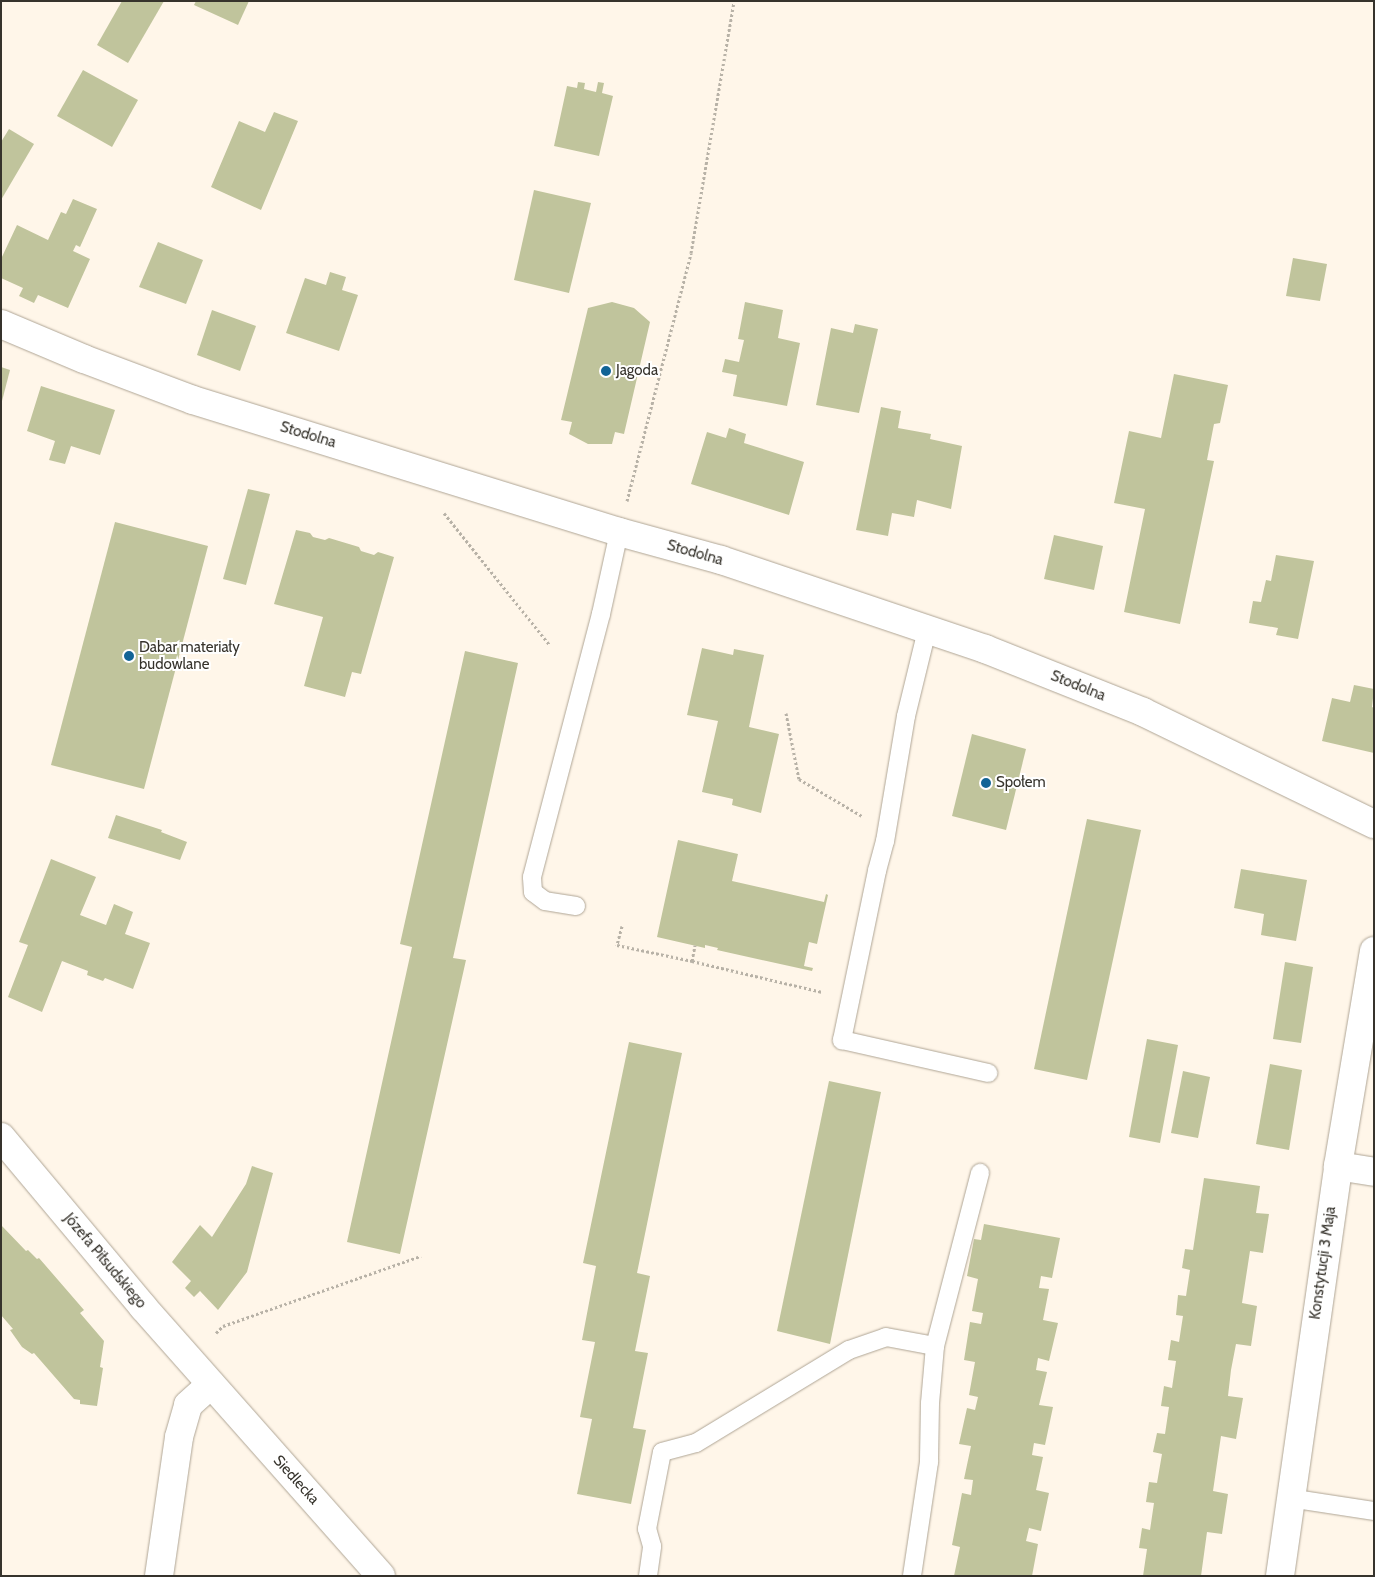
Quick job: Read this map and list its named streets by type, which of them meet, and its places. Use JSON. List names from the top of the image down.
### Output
{
  "streets": {
    "street": [
      "Stodolna",
      "Józefa Piłsudskiego",
      "Konstytucji 3 Maja",
      "Siedlecka"
    ]
  },
  "crossings": [
    ["Józefa Piłsudskiego", "Siedlecka"]
  ],
  "places": ["Jagoda", "Dabar materiały budowlane", "Społem"]
}
